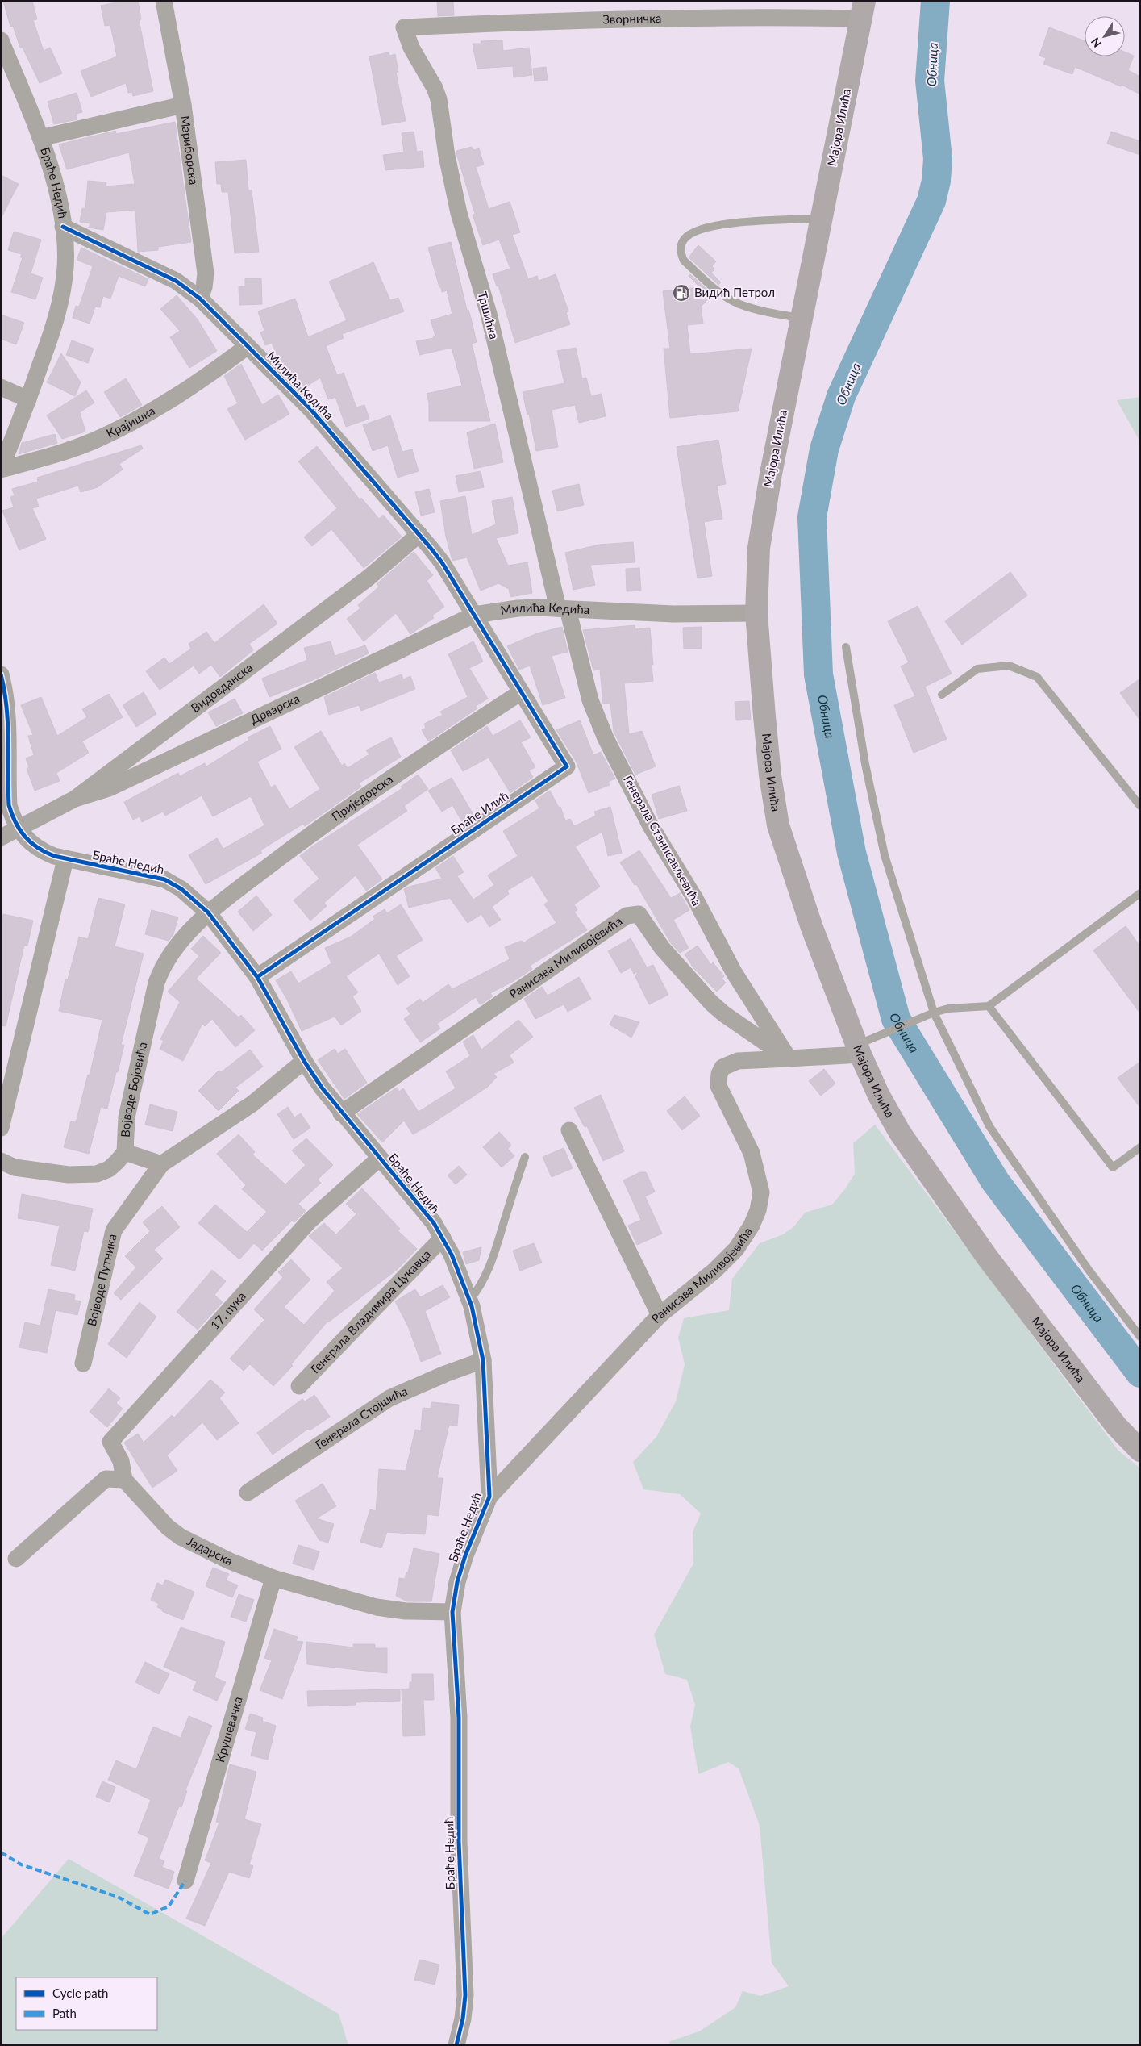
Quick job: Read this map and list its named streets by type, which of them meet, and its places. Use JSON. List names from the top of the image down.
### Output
{
  "streets": {
    "main road": ["Мајора Илића"],
    "street": [
      "Зворничка",
      "Мариборска",
      "Браће Недић",
      "Тршићка",
      "Милића Кедића",
      "Крајишка",
      "Видовданска",
      "Дрварска",
      "Приједорска",
      "Браће Илић",
      "Генерала Станисављевића",
      "Ранисава Миливојевића",
      "Војводе Бојовића",
      "Војводе Путника",
      "17. пука",
      "Генерала Владимира Цукавца",
      "Генерала Стојшића",
      "Јадарска",
      "Крушевачка"
    ]
  },
  "crossings": [
    ["Зворничка", "Мајора Илића"],
    ["Зворничка", "Тршићка"],
    ["Мајора Илића", "Милића Кедића"],
    ["Мајора Илића", "Ранисава Миливојевића"],
    ["Мариборска", "Милића Кедића"],
    ["Браће Недић", "Милића Кедића"],
    ["Браће Недић", "Крајишка"],
    ["Браће Недић", "Видовданска"],
    ["Браће Недић", "Приједорска"],
    ["Браће Недић", "Браће Илић"],
    ["Браће Недић", "Ранисава Миливојевића"],
    ["Браће Недић", "Војводе Бојовића"],
    ["Браће Недић", "Војводе Путника"],
    ["Браће Недић", "17. пука"],
    ["Браће Недић", "Генерала Владимира Цукавца"],
    ["Браће Недић", "Генерала Стојшића"],
    ["Браће Недић", "Јадарска"],
    ["Тршићка", "Милића Кедића"],
    ["Тршићка", "Генерала Станисављевића"],
    ["Милића Кедића", "Крајишка"],
    ["Милића Кедића", "Видовданска"],
    ["Милића Кедића", "Дрварска"],
    ["Милића Кедића", "Браће Илић"],
    ["Милића Кедића", "Генерала Станисављевића"],
    ["Видовданска", "Дрварска"],
    ["Дрварска", "Браће Илић"],
    ["Приједорска", "Браће Илић"],
    ["Приједорска", "Војводе Бојовића"],
    ["Генерала Станисављевића", "Ранисава Миливојевића"],
    ["17. пука", "Јадарска"],
    ["Јадарска", "Крушевачка"]
  ],
  "water": ["Обница"],
  "places": {
    "fuel station": ["Видић Петрол"]
  },
  "legend": ["Cycle path", "Path"],
  "north": "bottom left"
}
